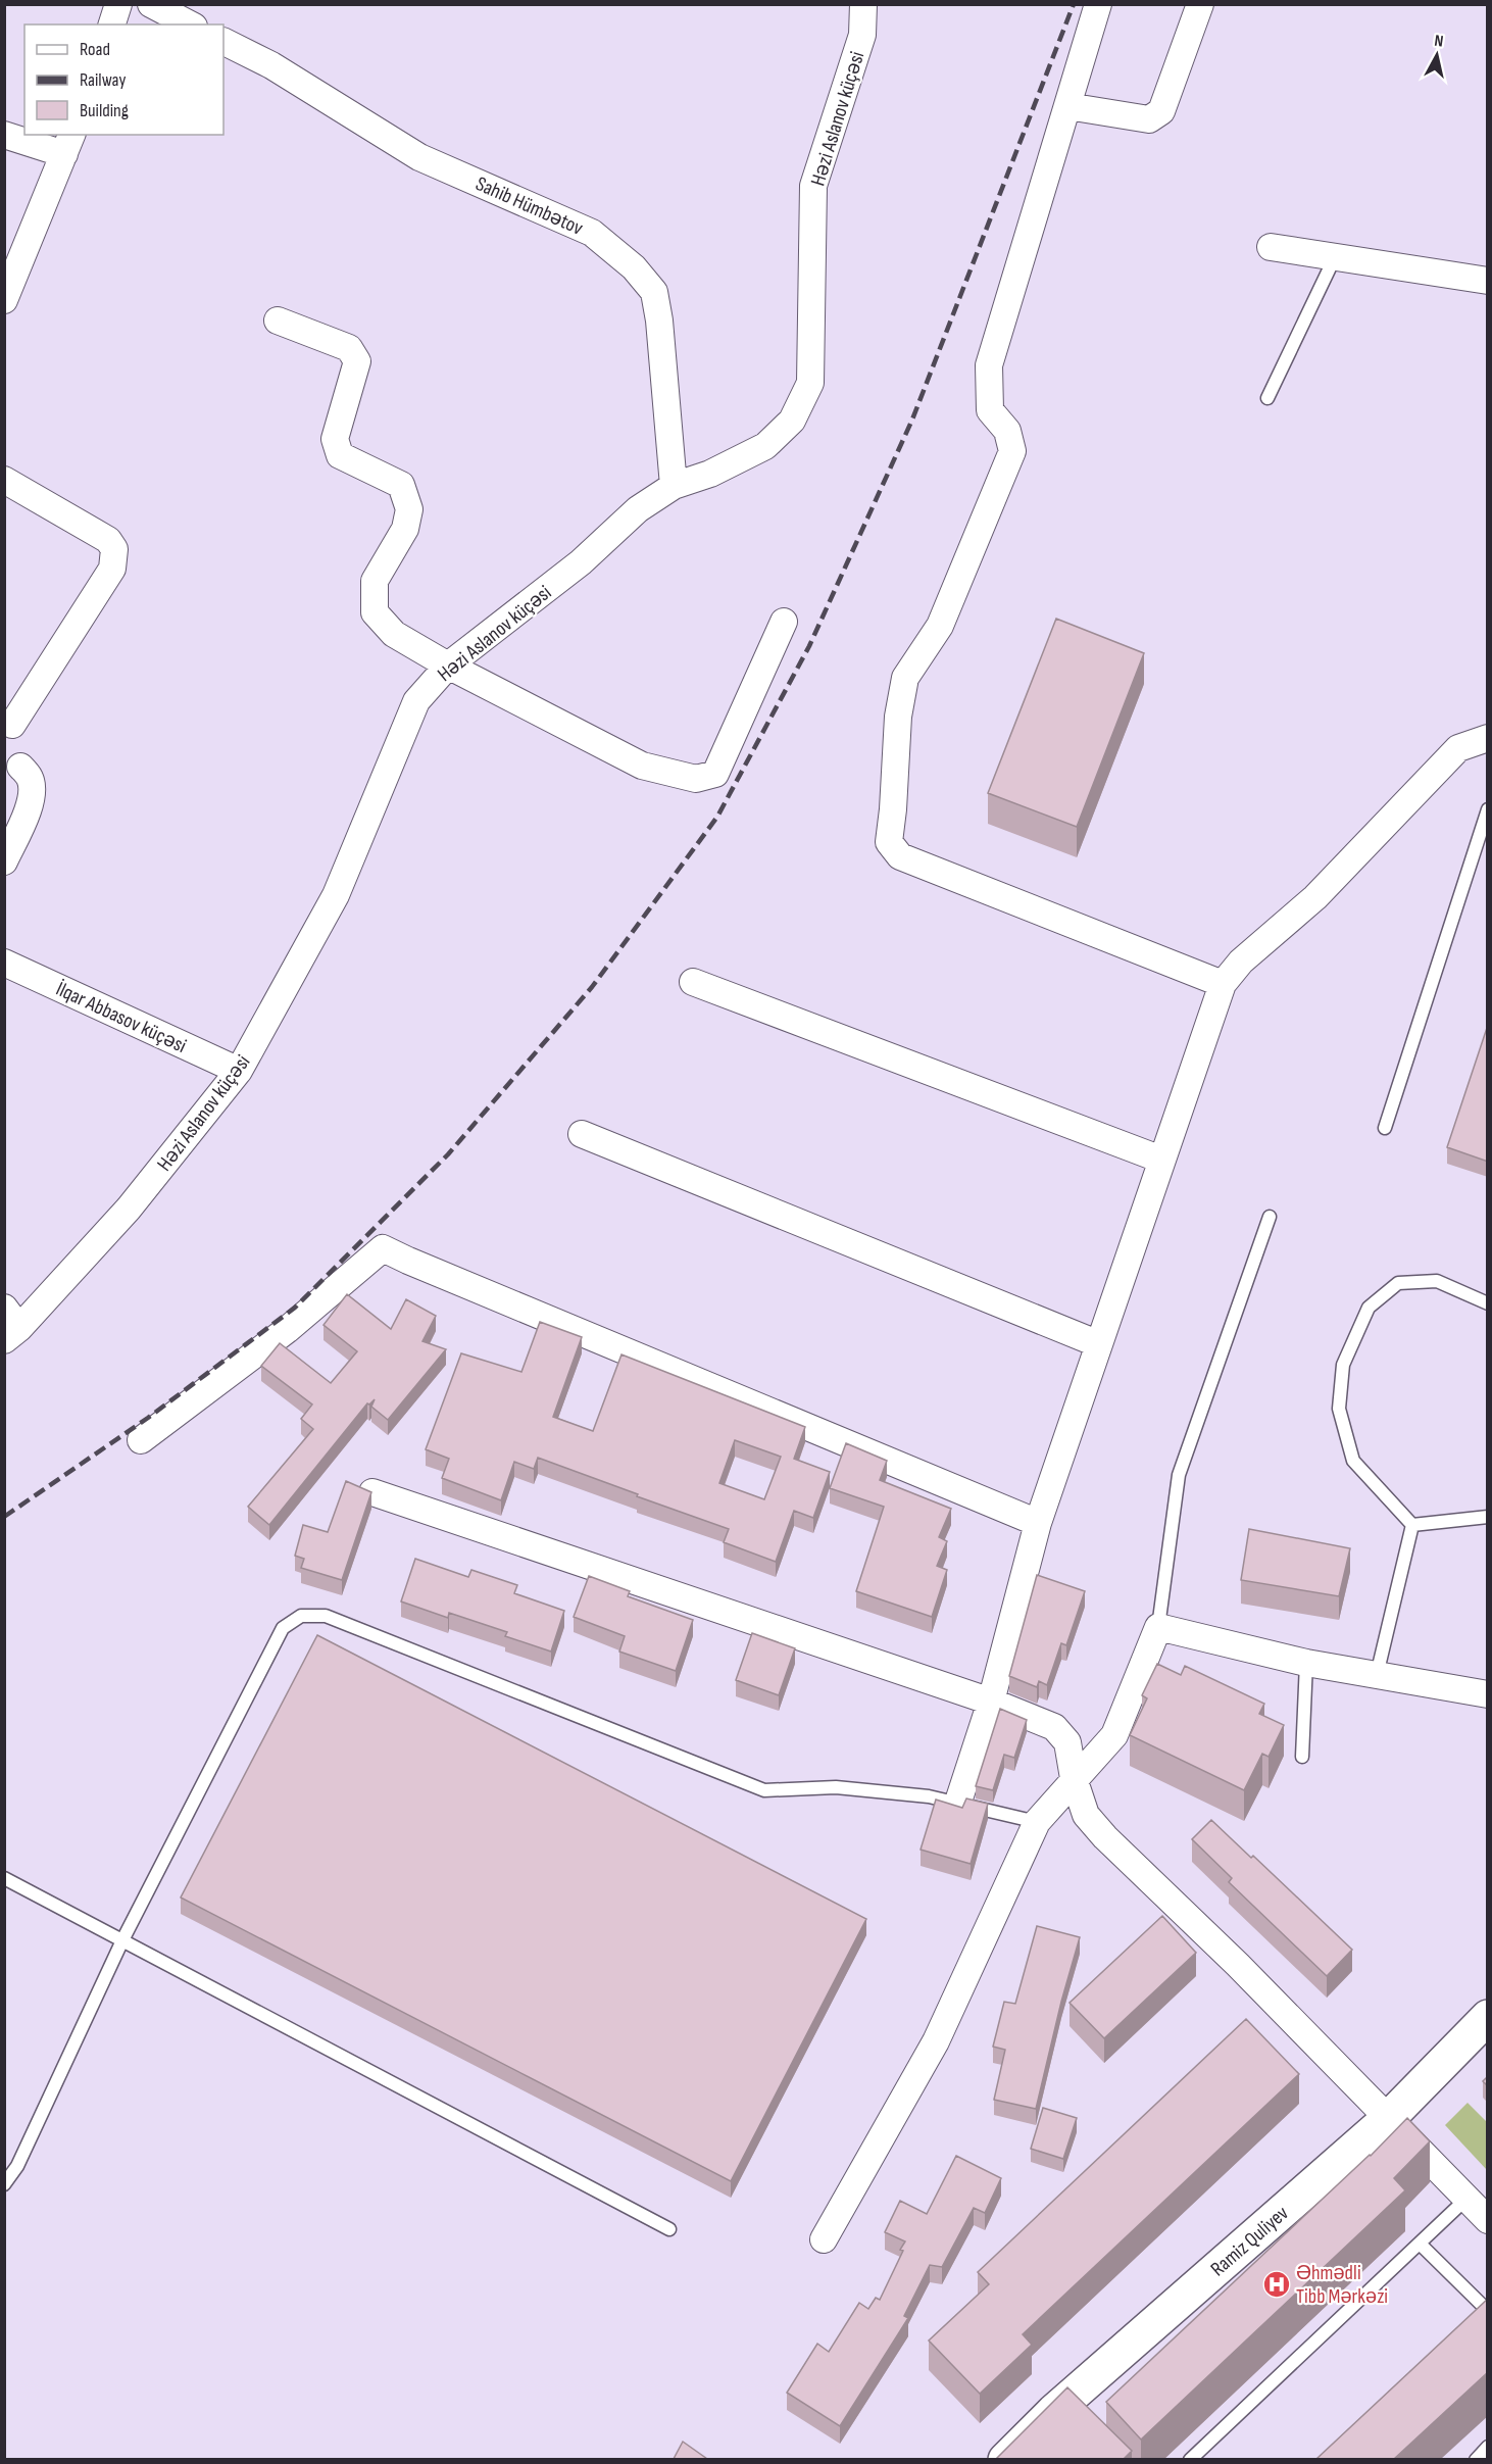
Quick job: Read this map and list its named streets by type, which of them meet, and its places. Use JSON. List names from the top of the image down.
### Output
{
  "streets": {
    "main road": ["Ramiz Quliyev"],
    "street": ["Həzi Aslanov küçəsi", "Sahib Hümbətov", "İlqar Abbasov küçəsi"]
  },
  "crossings": [
    ["Həzi Aslanov küçəsi", "Sahib Hümbətov"],
    ["Həzi Aslanov küçəsi", "İlqar Abbasov küçəsi"]
  ],
  "places": {
    "hospital": ["Əhmədli Tibb Mərkəzi"]
  },
  "legend": ["Road", "Railway", "Building"],
  "north": "top"
}
